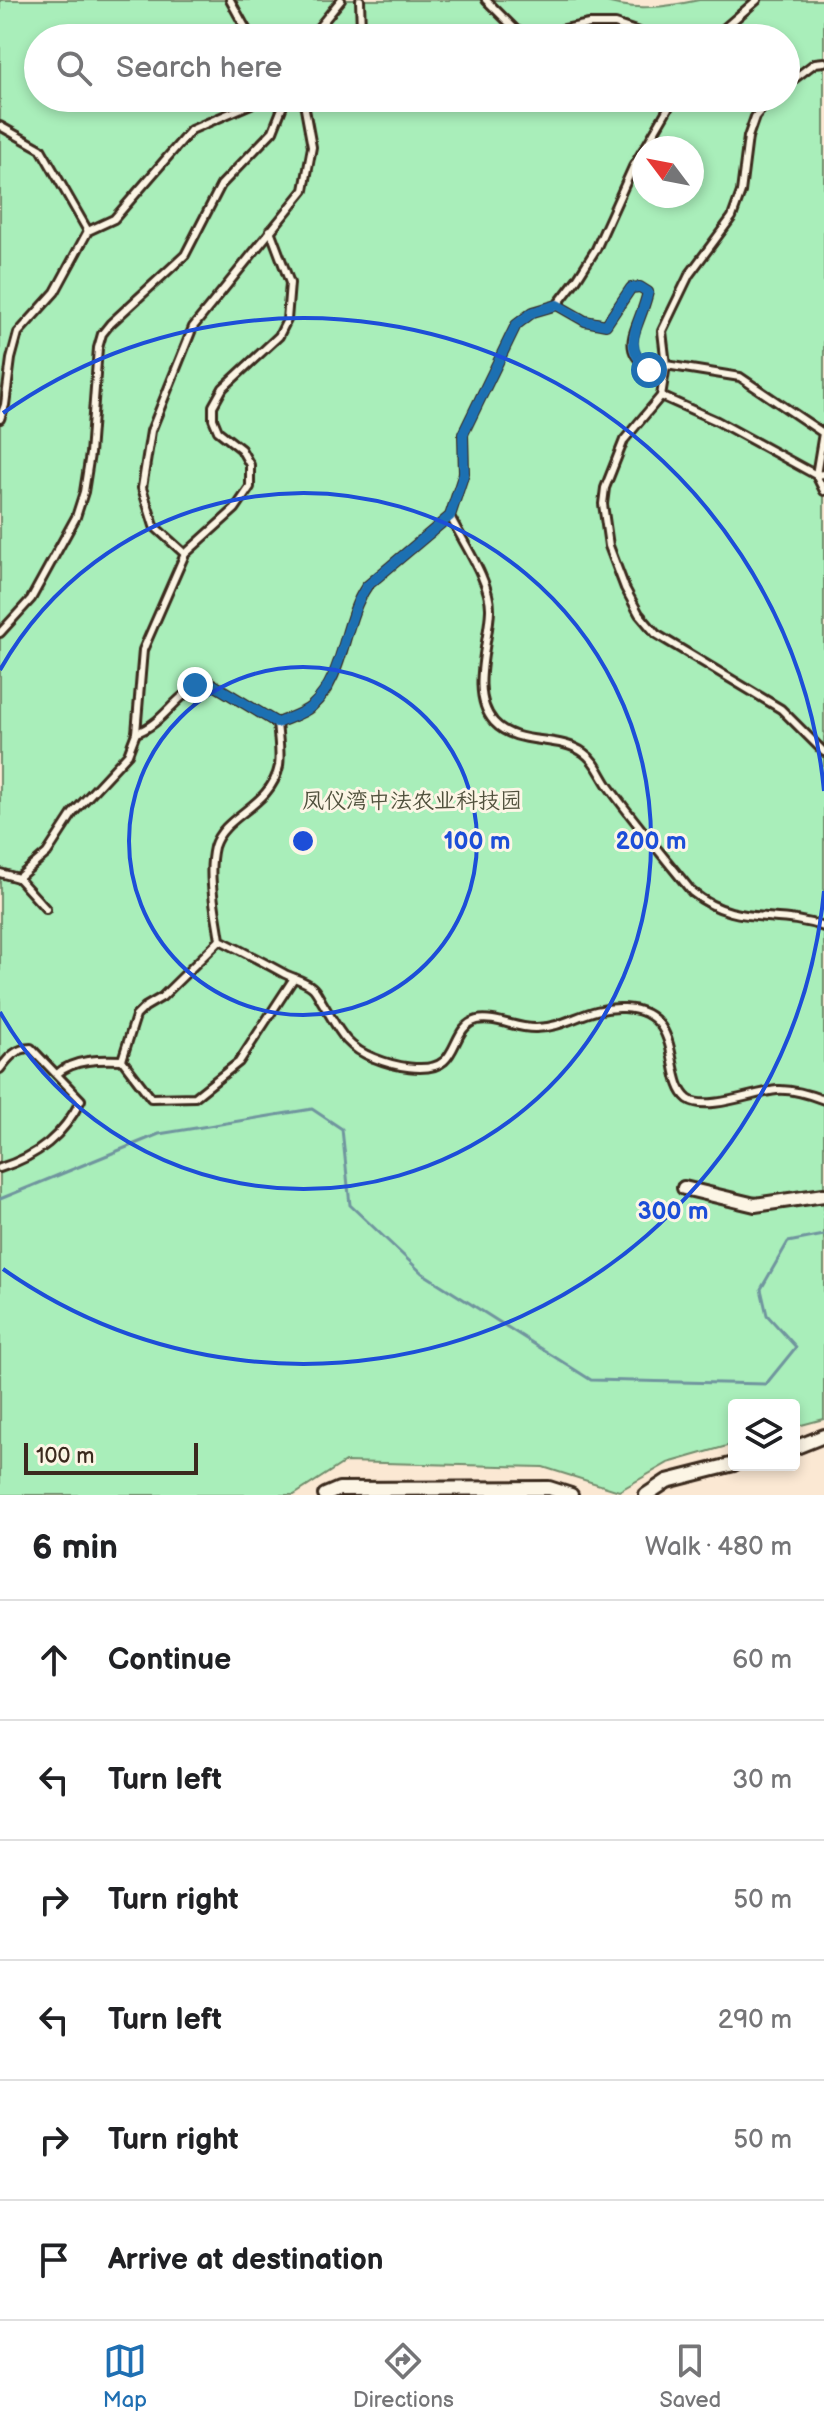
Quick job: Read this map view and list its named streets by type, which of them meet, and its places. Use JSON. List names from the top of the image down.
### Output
{
  "parks": ["凤仪湾中法农业科技园"],
  "scale_bar": "100 m",
  "north": "top left",
  "page": {
    "search": "Search here",
    "scale": "100 m",
    "heading": ["6 min", "Walk · 480 m"],
    "list": [
      ["Continue", "60 m"],
      ["Turn left", "30 m"],
      ["Turn right", "50 m"],
      ["Turn left", "290 m"],
      ["Turn right", "50 m"],
      "Arrive at destination"
    ],
    "nav": ["Map", "Directions", "Saved"]
  },
  "rings": ["100 m", "200 m", "300 m"]
}
